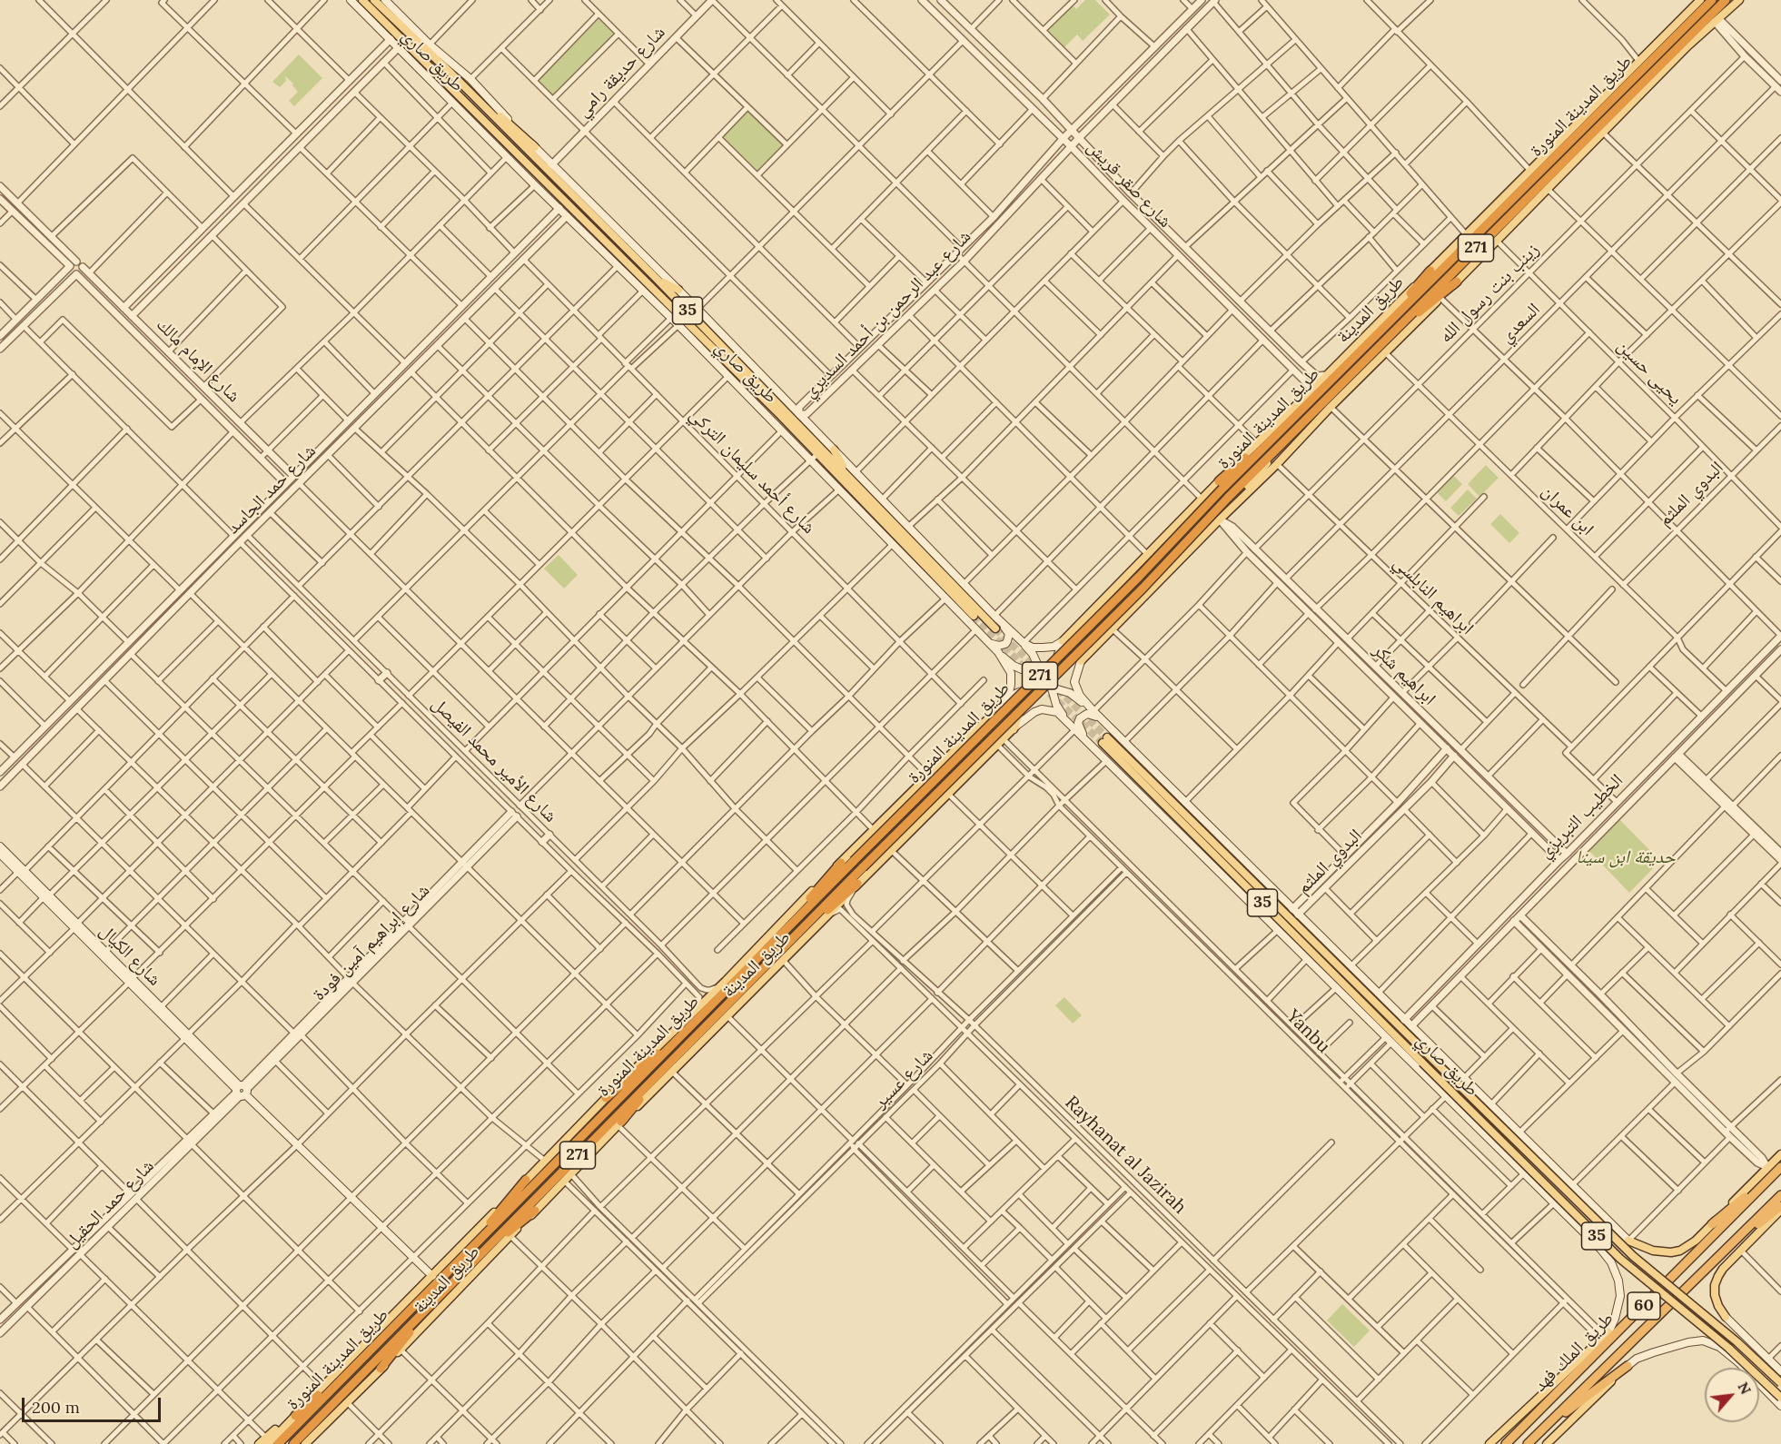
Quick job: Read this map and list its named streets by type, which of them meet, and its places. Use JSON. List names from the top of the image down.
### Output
{
  "streets": {
    "highway": [
      "طريق المدينة المنورة",
      "271",
      "60",
      "طريق الملك فهد"
    ],
    "main road": [
      "طريق صاري",
      "طريق المدينة",
      "35",
      "شارع الكيال"
    ],
    "street": [
      "شارع حديقة رامي",
      "شارع صقر قريش",
      "زينب بنت رسول الله",
      "شارع عبد الرحمن بن أحمد السديري",
      "السعدي",
      "شارع الإمام مالك",
      "يحيى حسين",
      "شارع أحمد سليمان التركي",
      "شارع حمد الجاسد",
      "البدوي الملثم",
      "ابن عمران",
      "ابراهيم النابلسي",
      "ابراهيم شكر",
      "شارع الأمير محمد الفيصل",
      "الخطيب التبريزي",
      "شارع إبراهيم آمين فودة",
      "Yanbu",
      "شارع عسير",
      "Rayhanat al Jazirah",
      "شارع حمد الحقيل"
    ]
  },
  "crossings": [
    ["طريق صاري", "شارع حديقة رامي"],
    ["طريق صاري", "طريق المدينة"],
    ["طريق صاري", "شارع حمد الجاسد"],
    ["طريق المدينة المنورة", "طريق المدينة"],
    ["شارع صقر قريش", "طريق المدينة"],
    ["شارع صقر قريش", "شارع عبد الرحمن بن أحمد السديري"],
    ["زينب بنت رسول الله", "يحيى حسين"],
    ["زينب بنت رسول الله", "ابن عمران"],
    ["زينب بنت رسول الله", "ابراهيم النابلسي"],
    ["زينب بنت رسول الله", "ابراهيم شكر"],
    ["طريق المدينة", "شارع الكيال"],
    ["طريق المدينة", "Yanbu"],
    ["طريق المدينة", "Rayhanat al Jazirah"],
    ["السعدي", "يحيى حسين"],
    ["السعدي", "ابن عمران"],
    ["السعدي", "ابراهيم النابلسي"],
    ["السعدي", "ابراهيم شكر"],
    ["شارع الإمام مالك", "شارع حمد الجاسد"],
    ["يحيى حسين", "البدوي الملثم"],
    ["شارع أحمد سليمان التركي", "شارع حمد الجاسد"],
    ["شارع حمد الجاسد", "شارع الأمير محمد الفيصل"],
    ["البدوي الملثم", "ابن عمران"],
    ["ابن عمران", "الخطيب التبريزي"],
    ["ابراهيم شكر", "الخطيب التبريزي"],
    ["شارع الأمير محمد الفيصل", "شارع إبراهيم آمين فودة"],
    ["شارع إبراهيم آمين فودة", "شارع الكيال"],
    ["شارع إبراهيم آمين فودة", "شارع حمد الحقيل"],
    ["شارع الكيال", "شارع حمد الحقيل"],
    ["Yanbu", "شارع عسير"],
    ["شارع عسير", "Rayhanat al Jazirah"]
  ],
  "parks": ["حديقة ابن سينا"],
  "scale_bar": "200 m",
  "north": "top right"
}
